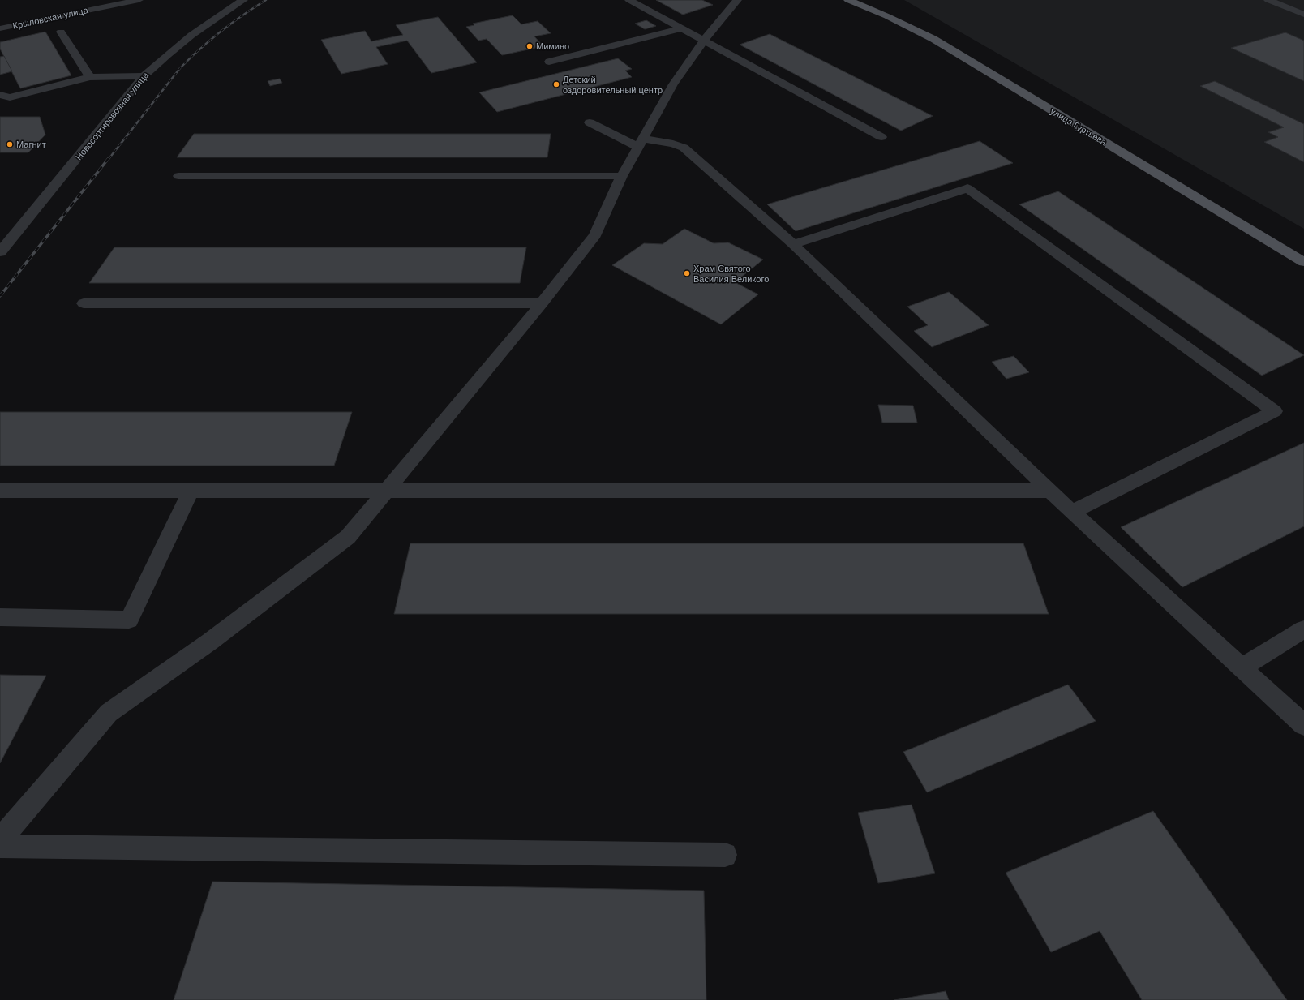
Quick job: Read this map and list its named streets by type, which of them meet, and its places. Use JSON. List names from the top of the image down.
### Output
{
  "streets": {
    "main road": ["улица Гуртьева"],
    "street": ["Крыловская улица", "Новосортировочная улица"]
  },
  "places": [
    "Мимино",
    "Детский оздоровительный центр",
    "Магнит",
    "Храм Святого Василия Великого"
  ]
}
